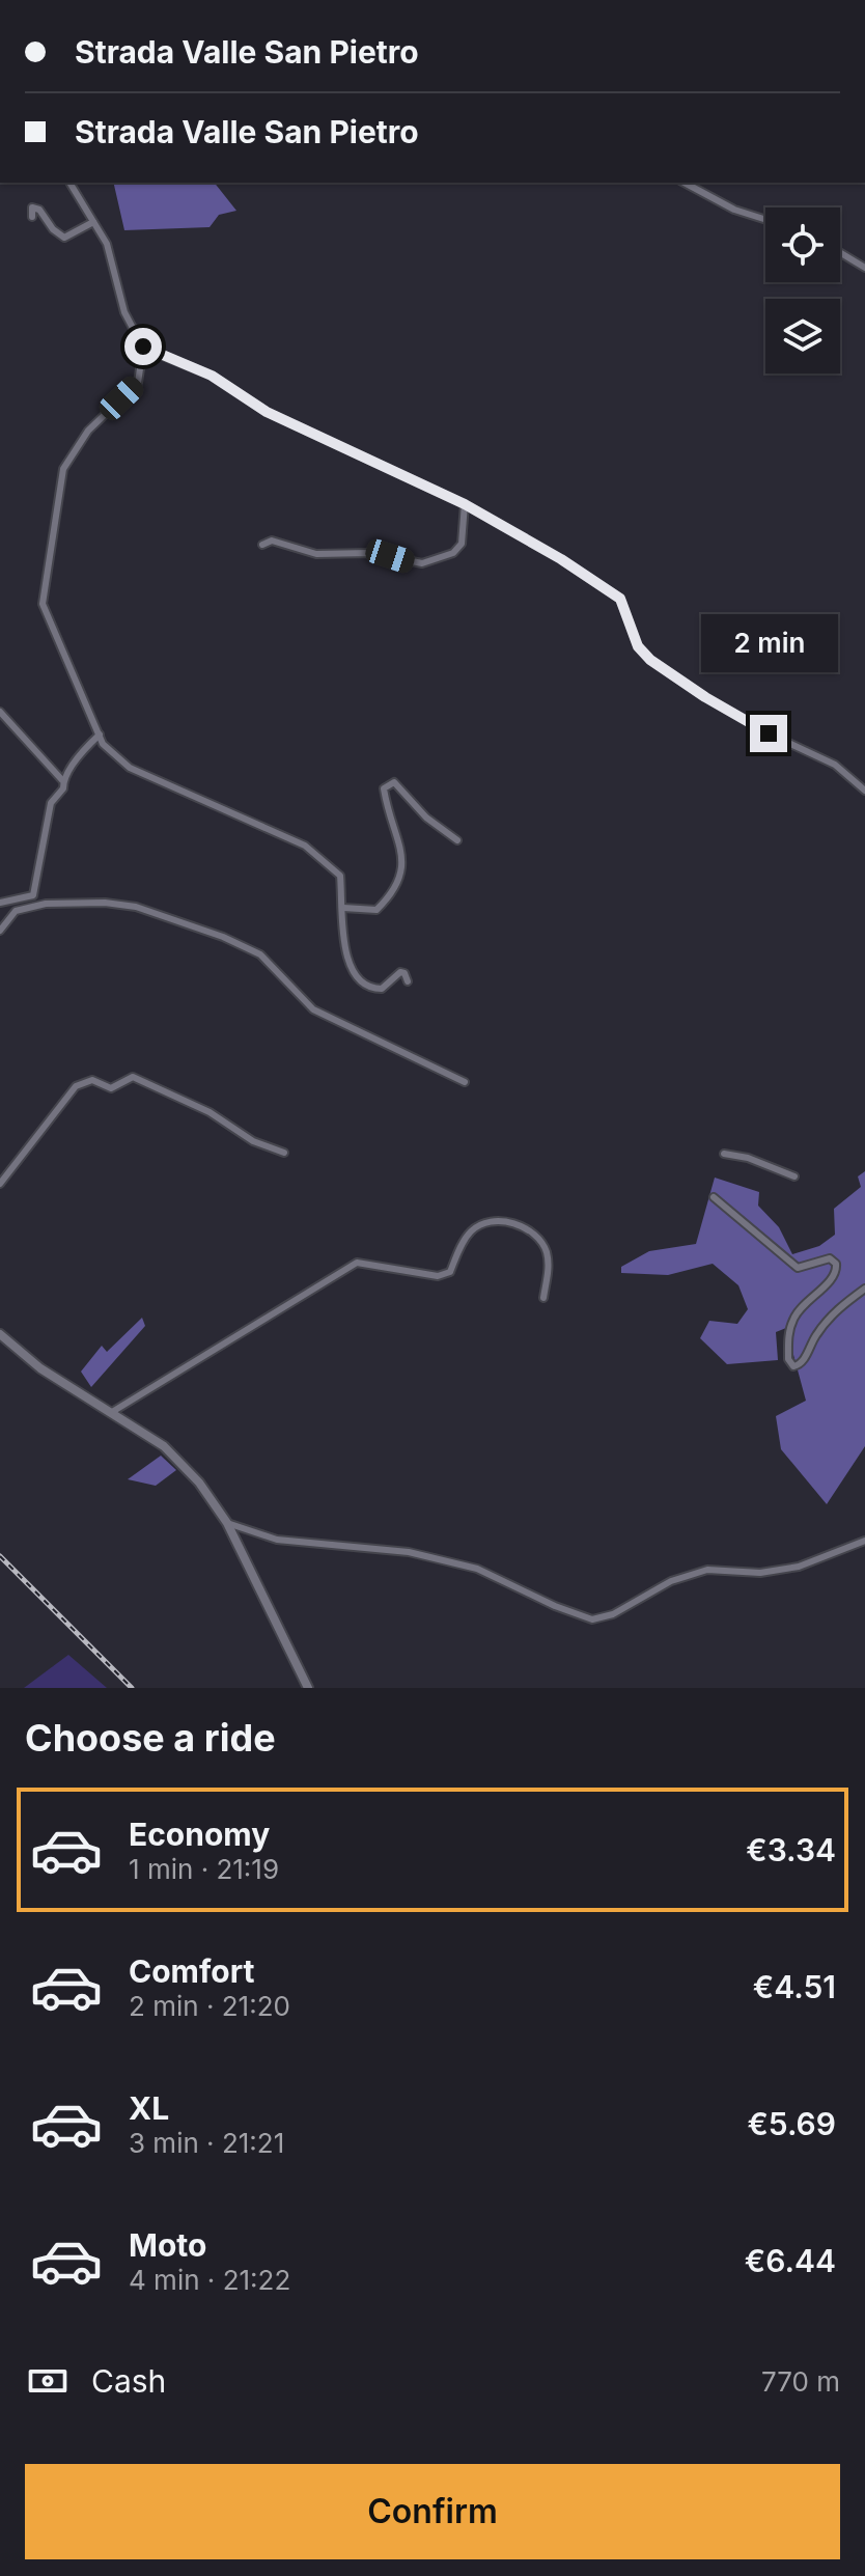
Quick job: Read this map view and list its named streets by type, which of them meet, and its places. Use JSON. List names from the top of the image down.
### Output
{
  "page": {
    "banner": ["Strada Valle San Pietro", "Strada Valle San Pietro"],
    "bubble": "2 min",
    "heading": "Choose a ride",
    "list": [
      {
        "name": "Economy",
        "note": "1 min · 21:19",
        "value": "€3.34"
      },
      {
        "name": "Comfort",
        "note": "2 min · 21:20",
        "value": "€4.51"
      },
      {
        "name": "XL",
        "note": "3 min · 21:21",
        "value": "€5.69"
      },
      {
        "name": "Moto",
        "note": "4 min · 21:22",
        "value": "€6.44"
      }
    ],
    "pay": ["Cash", "770 m"],
    "buttons": "Confirm"
  }
}
